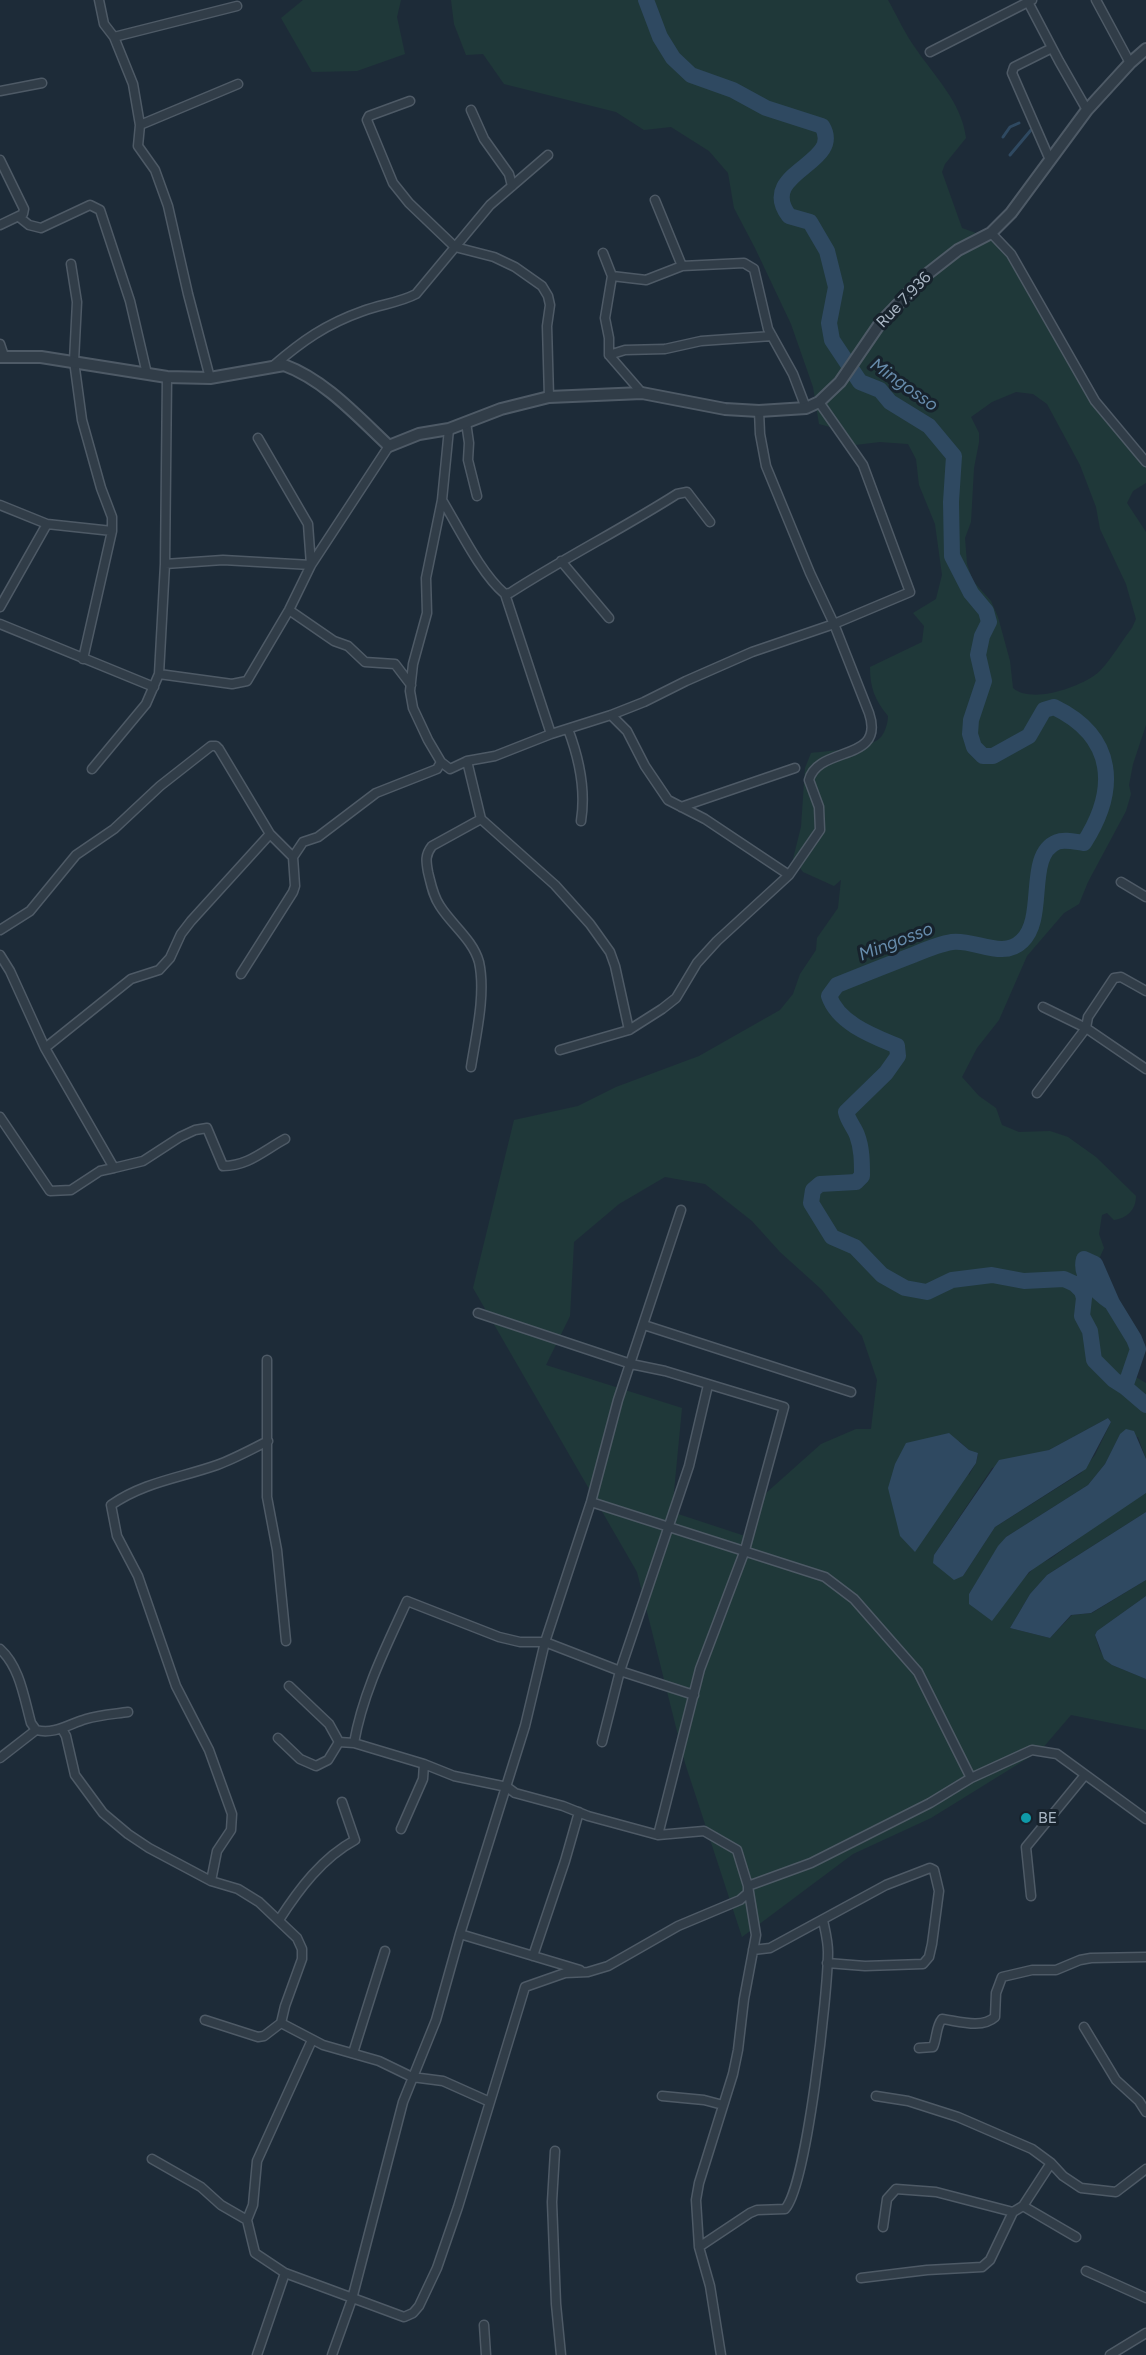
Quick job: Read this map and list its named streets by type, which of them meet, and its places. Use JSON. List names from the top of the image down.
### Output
{
  "streets": {
    "street": ["Rue 7.936"]
  },
  "water": ["Mingosso"],
  "places": ["BE"]
}
